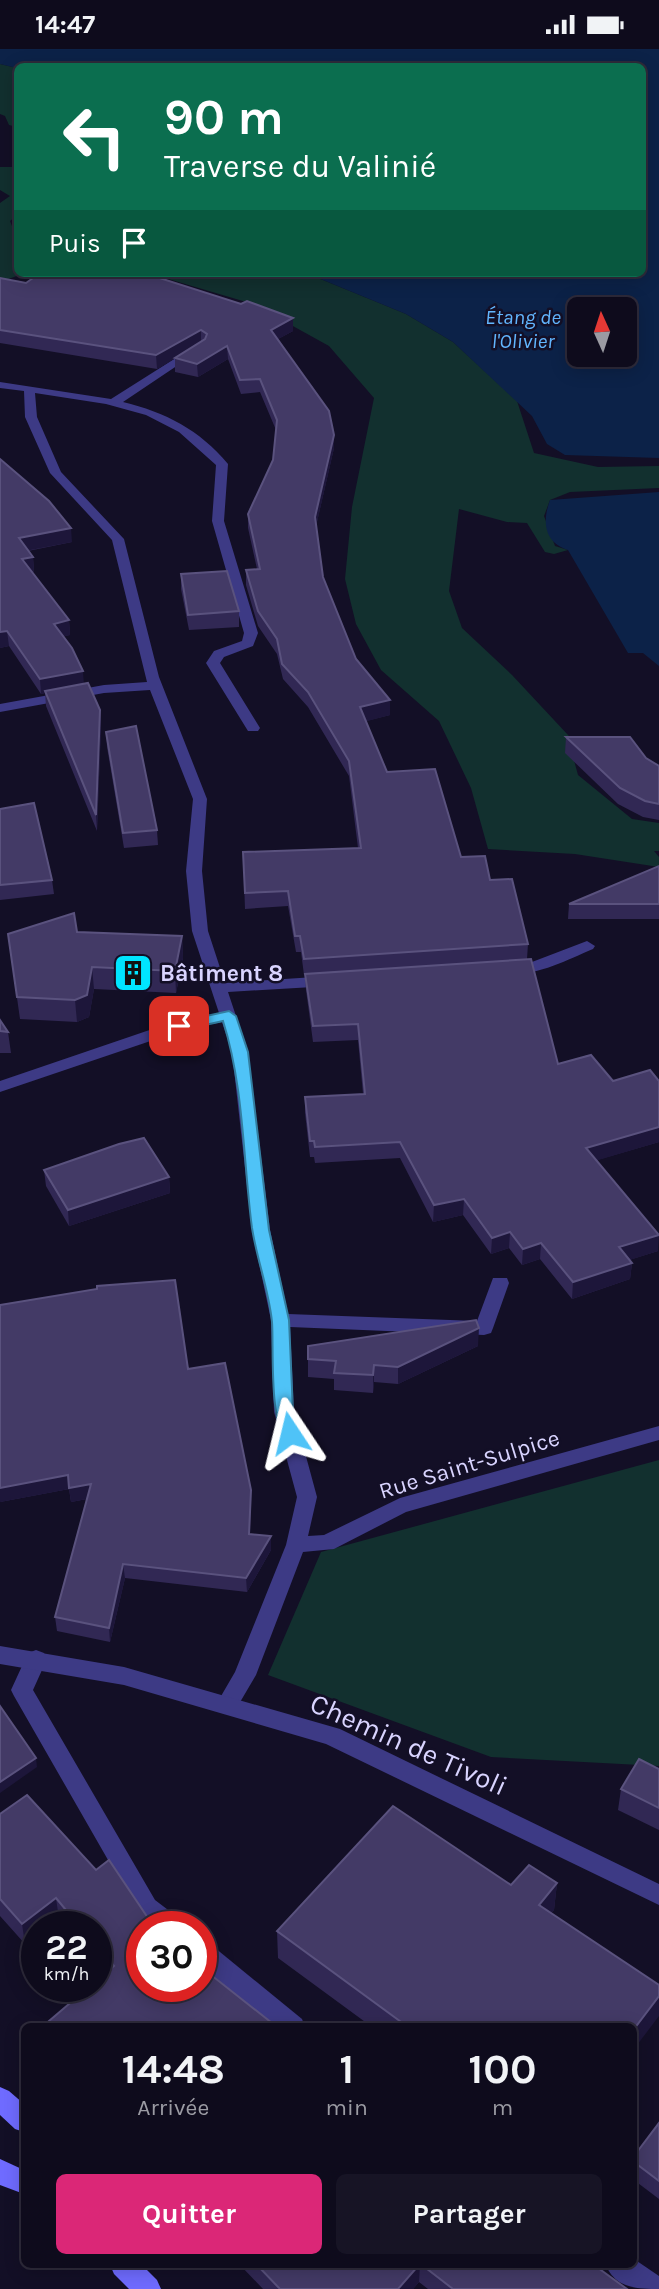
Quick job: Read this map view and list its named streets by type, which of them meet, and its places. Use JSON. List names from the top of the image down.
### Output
{
  "streets": {
    "street": ["Rue Saint-Sulpice", "Chemin de Tivoli"]
  },
  "water": ["Étang de l'Olivier"],
  "places": {
    "building": ["Bâtiment 8"]
  },
  "north": "top",
  "page": {
    "status": "14:47",
    "turn": ["90 m", "Traverse du Valinié"],
    "then": "Puis",
    "speed": "22 km/h",
    "limit": "30",
    "eta": [
      "14:48",
      "Arrivée",
      "1",
      "min",
      "100",
      "m"
    ],
    "buttons": ["Quitter", "Partager"]
  }
}
